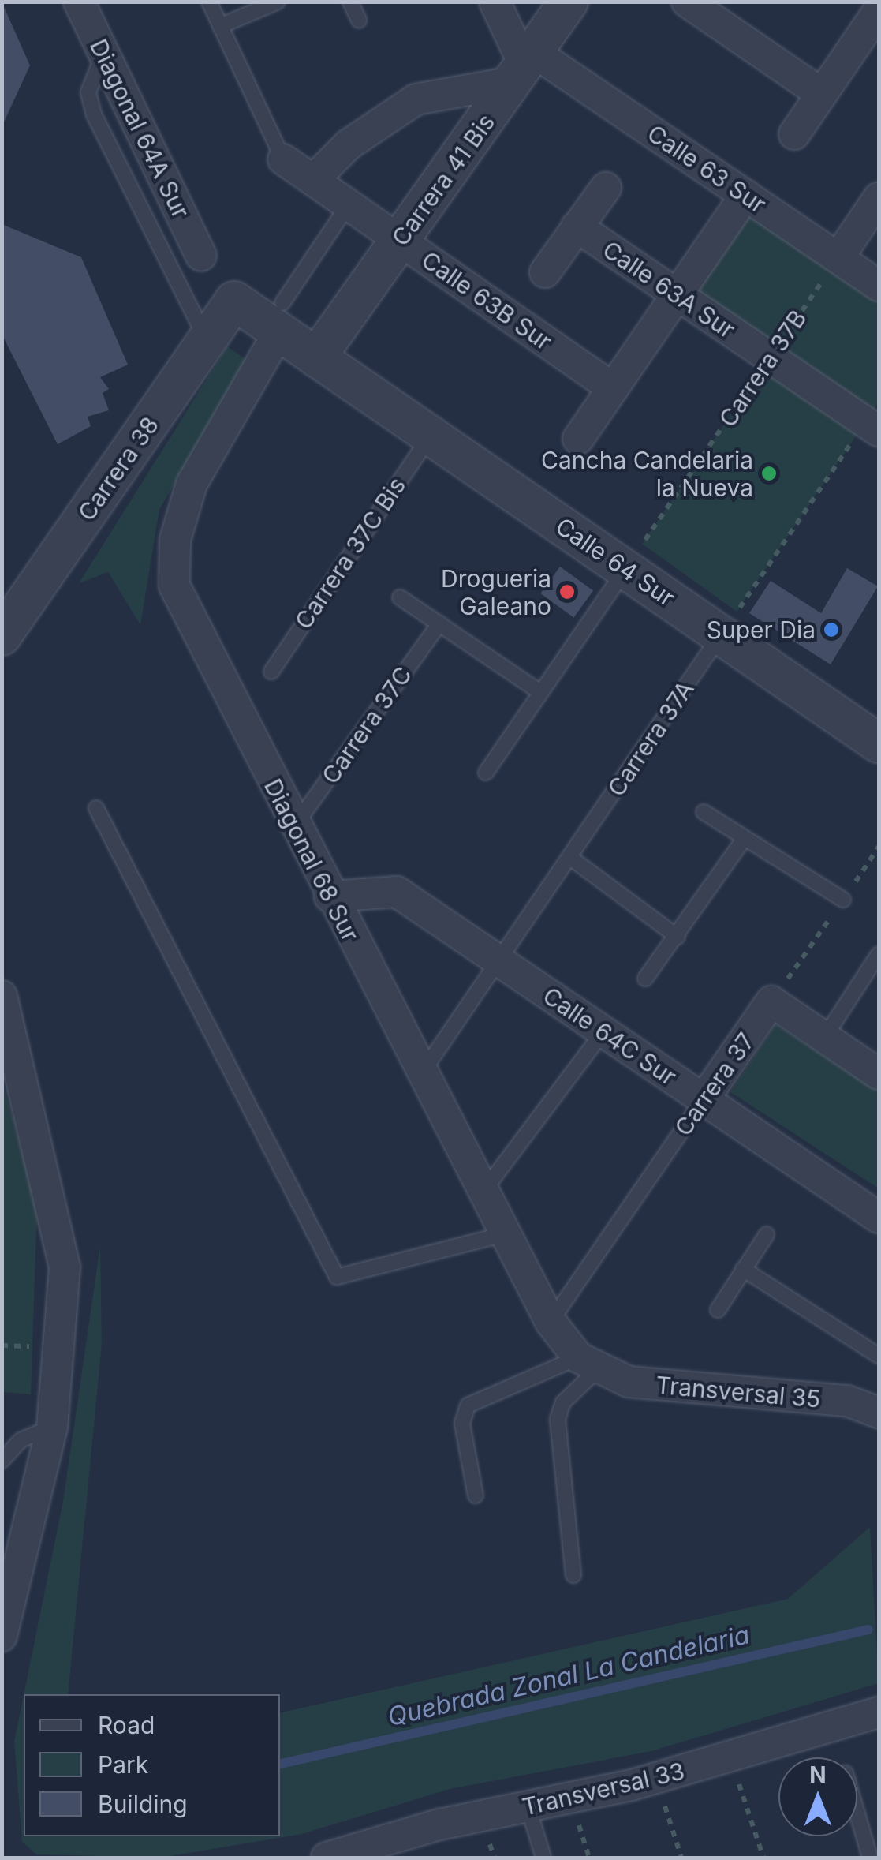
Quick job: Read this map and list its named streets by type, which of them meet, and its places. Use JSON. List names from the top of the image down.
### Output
{
  "streets": {
    "street": [
      "Diagonal 64A Sur",
      "Calle 63 Sur",
      "Carrera 41 Bis",
      "Calle 63A Sur",
      "Calle 63B Sur",
      "Carrera 38",
      "Calle 64 Sur",
      "Diagonal 68 Sur",
      "Calle 64C Sur",
      "Carrera 37",
      "Transversal 35",
      "Transversal 33"
    ],
    "lane": ["Carrera 37C Bis", "Carrera 37C", "Carrera 37A"],
    "path": ["Carrera 37B"]
  },
  "crossings": [
    ["Calle 63 Sur", "Carrera 41 Bis"],
    ["Calle 63 Sur", "Carrera 37B"],
    ["Carrera 41 Bis", "Calle 63B Sur"],
    ["Carrera 41 Bis", "Calle 64 Sur"],
    ["Calle 63A Sur", "Carrera 37B"],
    ["Carrera 37B", "Calle 64 Sur"],
    ["Carrera 38", "Calle 64 Sur"],
    ["Carrera 37C Bis", "Calle 64 Sur"],
    ["Calle 64 Sur", "Carrera 37A"],
    ["Calle 64 Sur", "Diagonal 68 Sur"],
    ["Carrera 37C", "Diagonal 68 Sur"],
    ["Carrera 37A", "Diagonal 68 Sur"],
    ["Carrera 37A", "Calle 64C Sur"],
    ["Diagonal 68 Sur", "Calle 64C Sur"],
    ["Diagonal 68 Sur", "Carrera 37"],
    ["Diagonal 68 Sur", "Transversal 35"],
    ["Calle 64C Sur", "Carrera 37"]
  ],
  "water": ["Quebrada Zonal La Candelaria"],
  "places": ["Cancha Candelaria la Nueva", "Drogueria Galeano", "Super Dia"],
  "legend": ["Road", "Park", "Building"],
  "north": "top"
}
